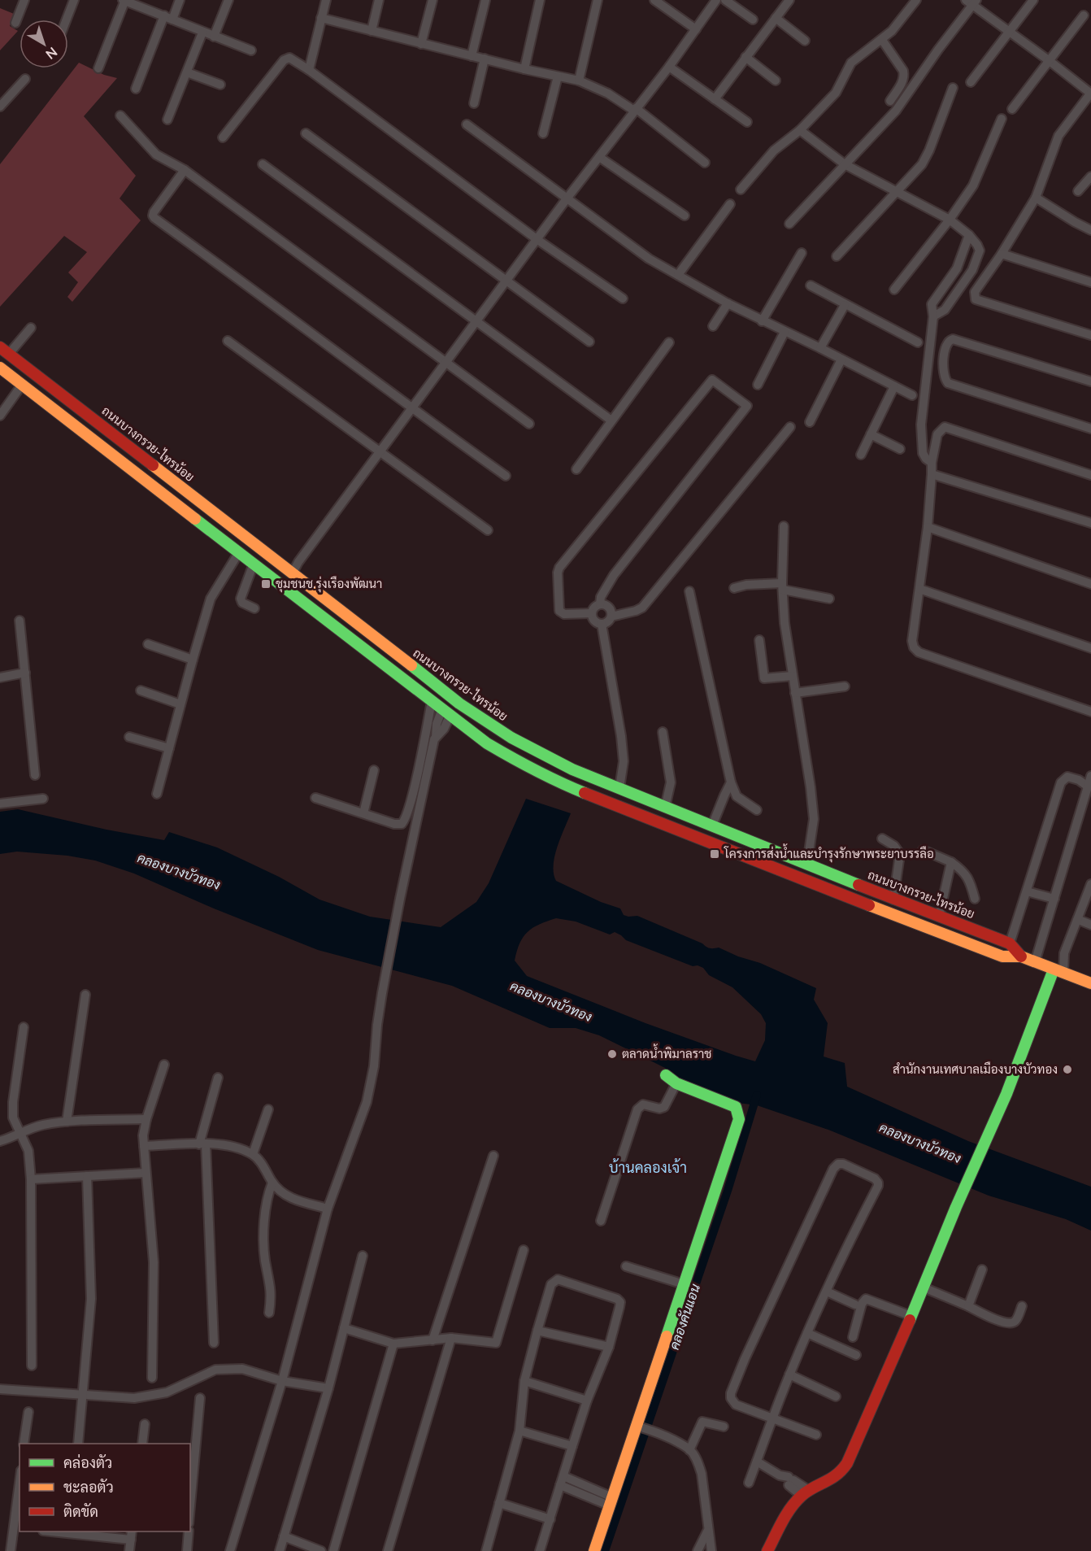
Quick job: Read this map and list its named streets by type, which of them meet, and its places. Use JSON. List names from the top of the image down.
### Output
{
  "streets": {
    "main road": ["ถนนบางกรวย-ไทรน้อย"]
  },
  "districts": ["บ้านคลองเจ้า"],
  "water": ["คลองบางบัวทอง", "คลองคันแอน"],
  "places": {
    "transit": ["ชุมชนช.รุ่งเรืองพัฒนา", "โครงการส่งน้ำและบำรุงรักษาพระยาบรรลือ"],
    "other": ["ตลาดน้ำพิมาลราช", "สำนักงานเทศบาลเมืองบางบัวทอง"]
  },
  "legend": ["คล่องตัว", "ชะลอตัว", "ติดขัด"],
  "north": "bottom right"
}
